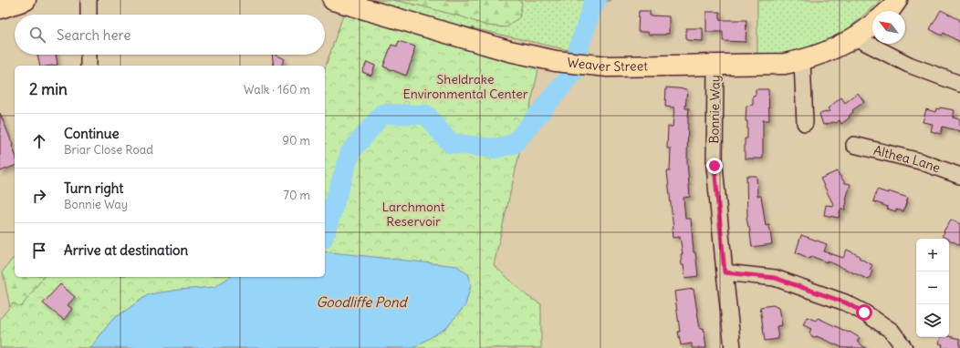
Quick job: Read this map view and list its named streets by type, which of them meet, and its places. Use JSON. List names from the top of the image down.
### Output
{
  "streets": {
    "main road": ["Weaver Street"],
    "street": ["Bonnie Way", "Althea Lane"]
  },
  "crossings": [
    ["Weaver Street", "Bonnie Way"]
  ],
  "water": ["Goodliffe Pond"],
  "parks": ["Sheldrake Environmental Center", "Larchmont Reservoir"],
  "north": "top left",
  "page": {
    "search": "Search here",
    "heading": ["2 min", "Walk · 160 m"],
    "list": [
      ["Continue", "Briar Close Road", "90 m"],
      ["Turn right", "Bonnie Way", "70 m"],
      "Arrive at destination"
    ],
    "map_buttons": ["+", "−"]
  }
}
